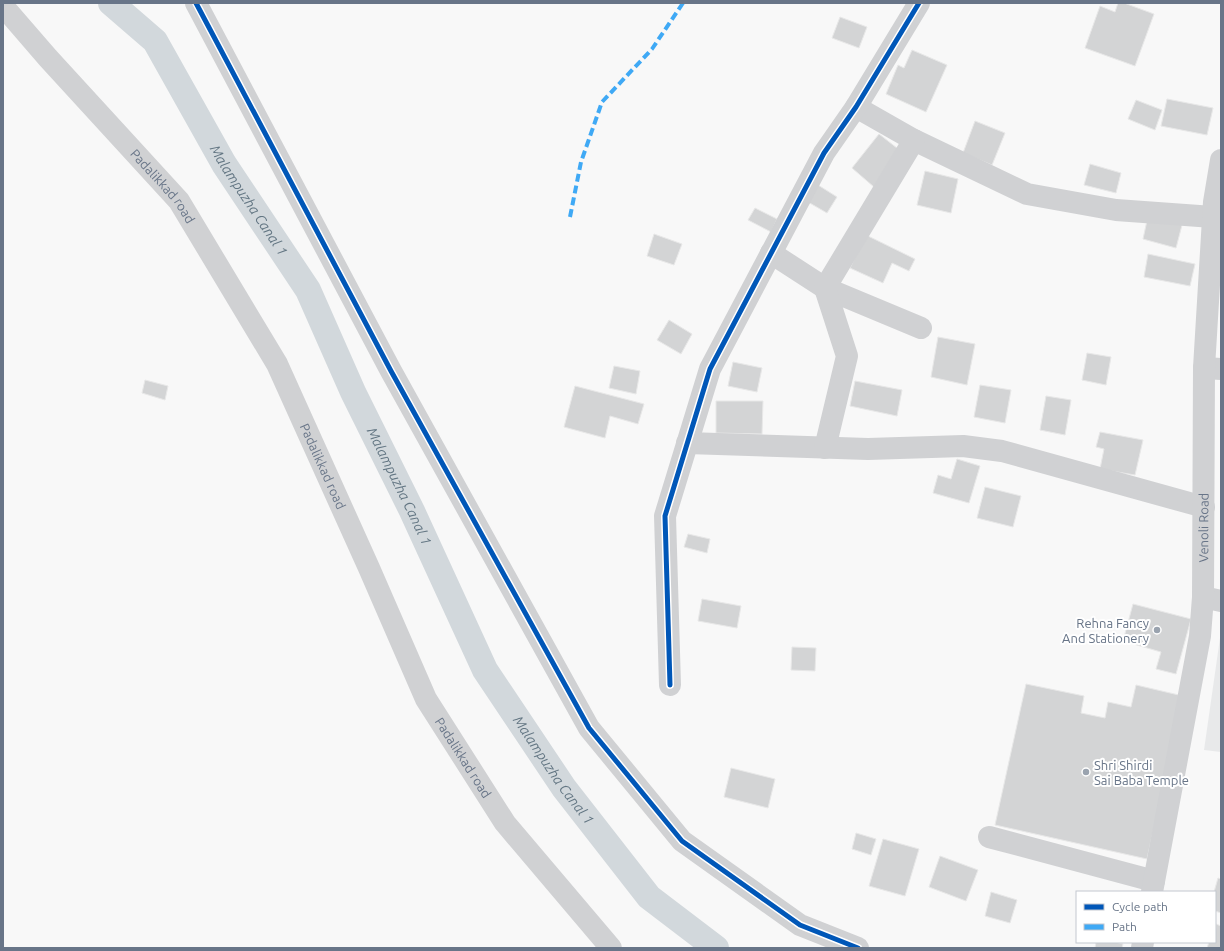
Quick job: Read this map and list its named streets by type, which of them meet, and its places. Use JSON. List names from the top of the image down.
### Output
{
  "streets": {
    "street": ["Padalikkad road", "Venoli Road"]
  },
  "water": ["Malampuzha Canal 1"],
  "places": ["Rehna Fancy And Stationery", "Shri Shirdi Sai Baba Temple"],
  "legend": ["Cycle path", "Path"]
}
